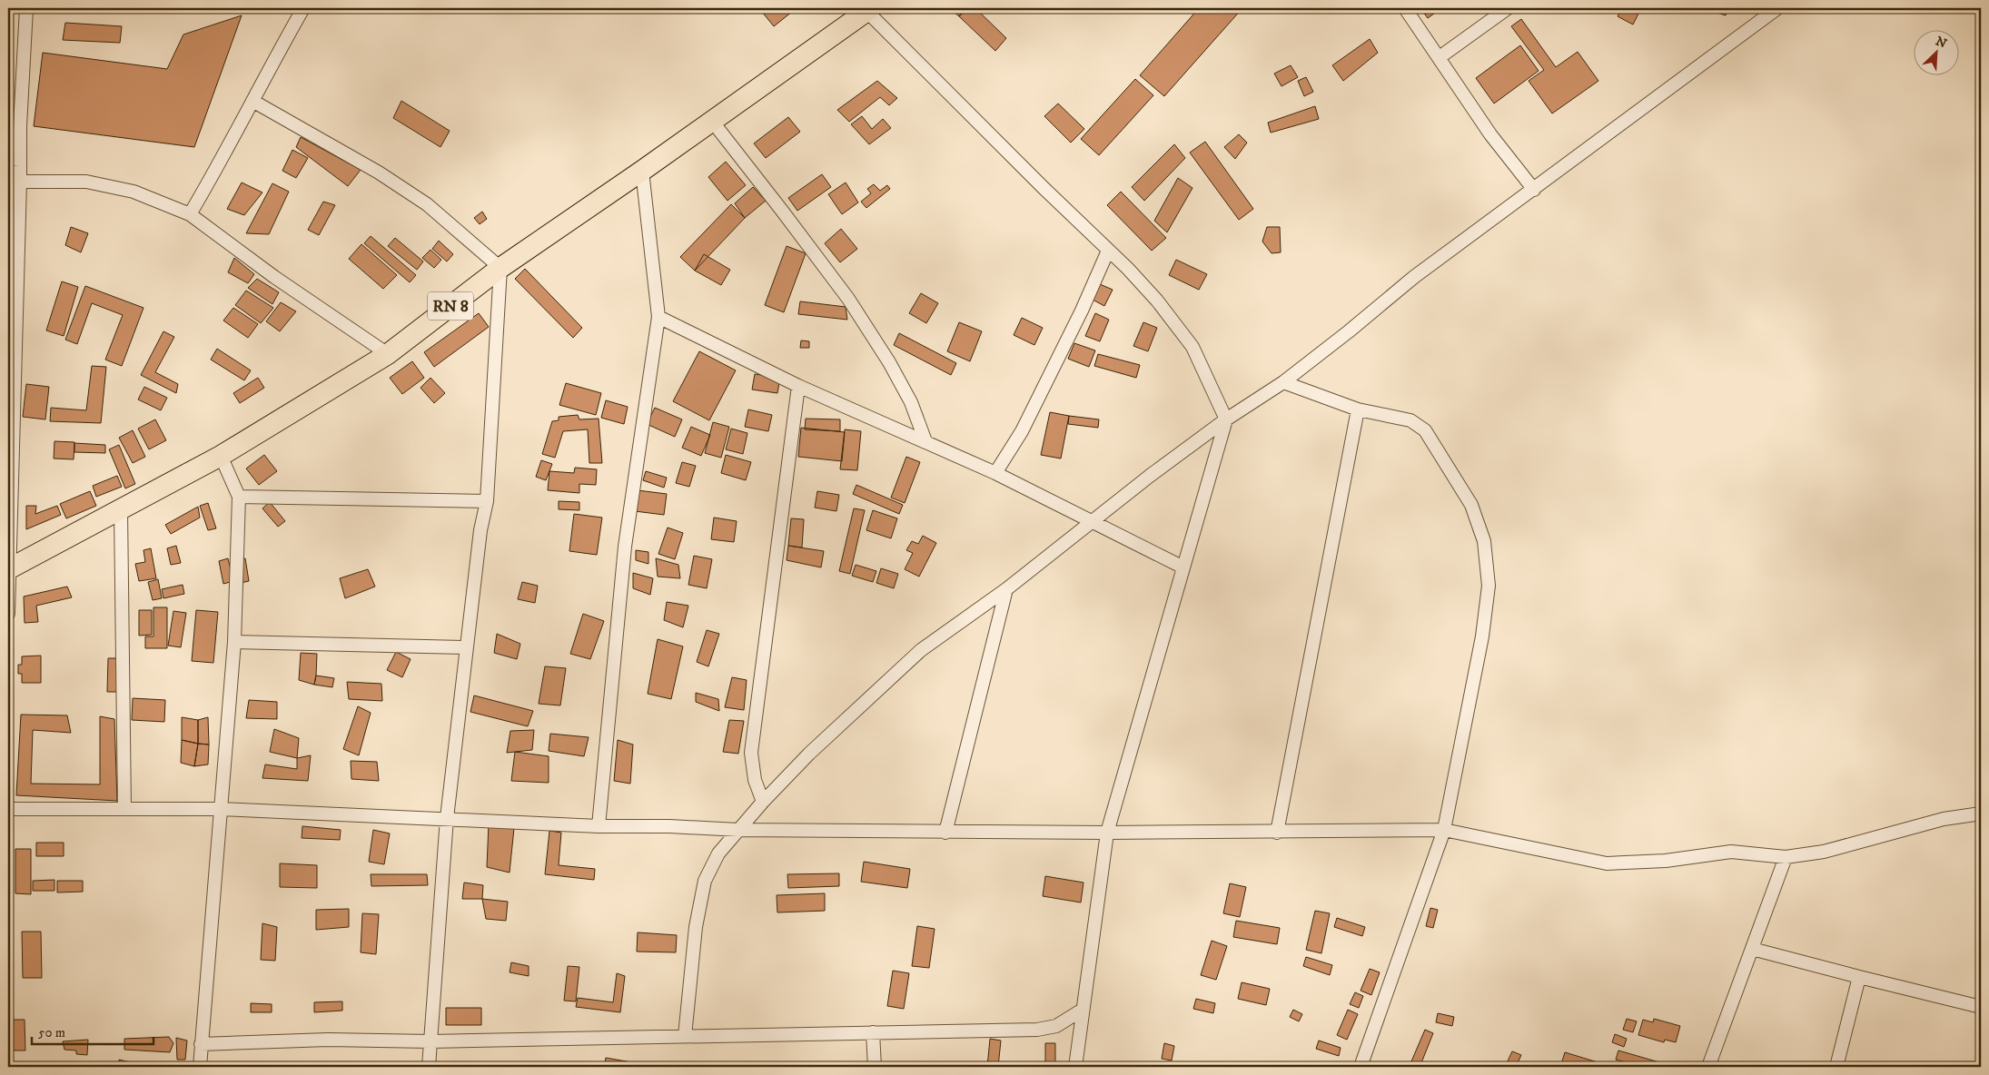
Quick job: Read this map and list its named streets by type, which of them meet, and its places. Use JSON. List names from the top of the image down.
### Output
{
  "streets": {
    "main road": ["RN 8"]
  },
  "scale_bar": "50 m",
  "north": "top right"
}
